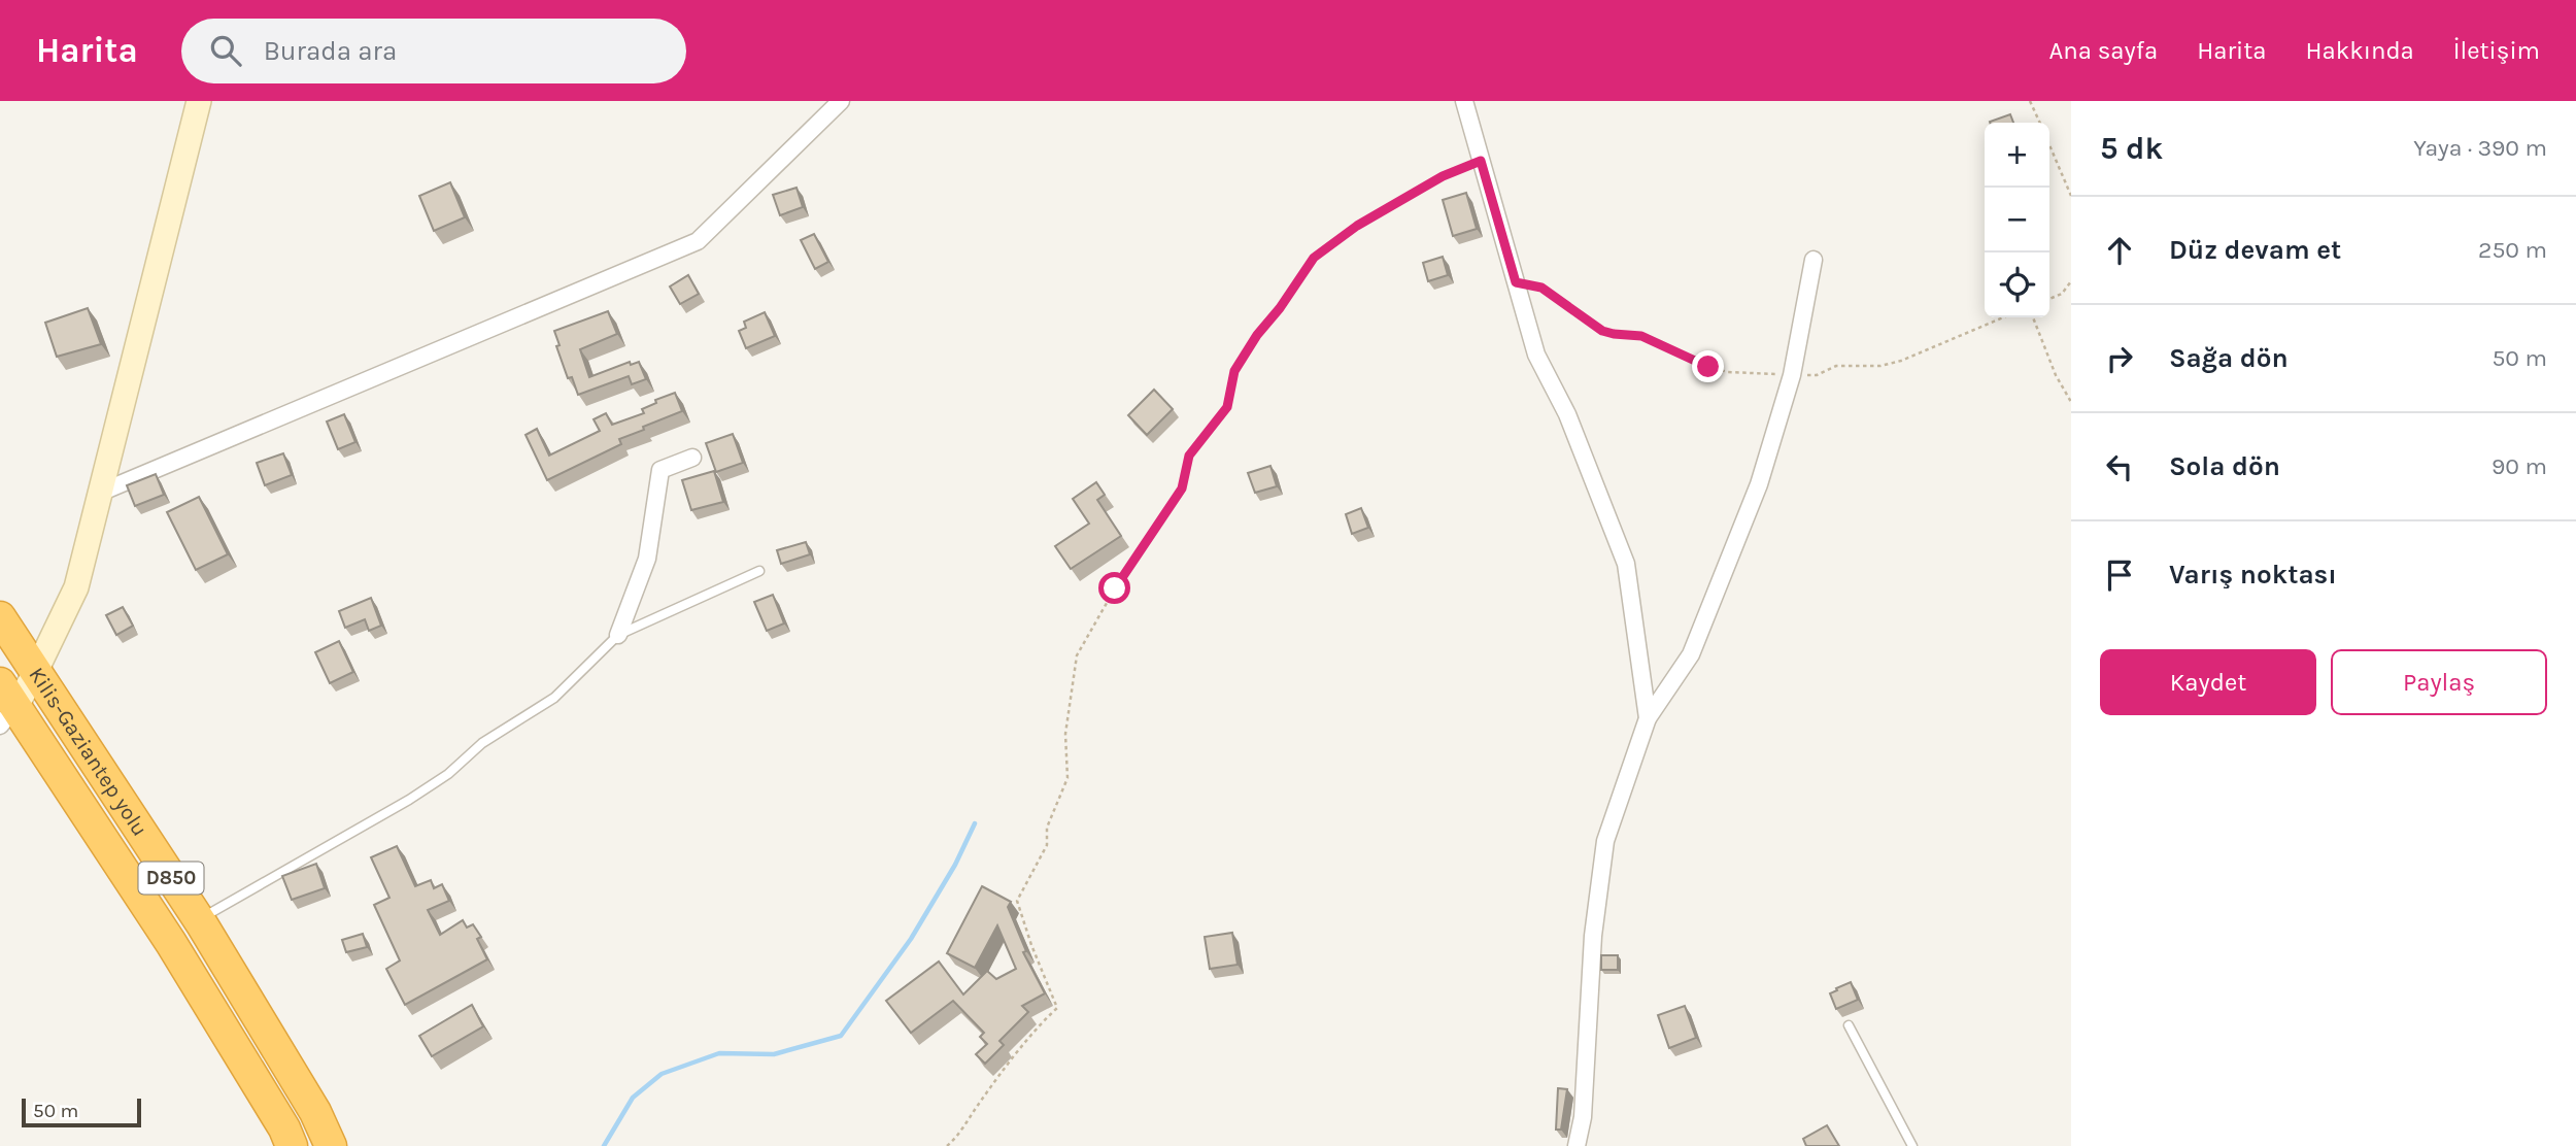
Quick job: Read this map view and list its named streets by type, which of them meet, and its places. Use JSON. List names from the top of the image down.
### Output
{
  "streets": {
    "highway": ["Kilis-Gaziantep yolu", "D850"]
  },
  "scale_bar": "50 m",
  "page": {
    "header": "Harita",
    "search": "Burada ara",
    "nav": [
      "Ana sayfa",
      "Harita",
      "Hakkında",
      "İletişim"
    ],
    "heading": ["5 dk", "Yaya · 390 m"],
    "map_buttons": ["+", "−"],
    "list": [
      ["Düz devam et", "250 m"],
      ["Sağa dön", "50 m"],
      ["Sola dön", "90 m"],
      "Varış noktası"
    ],
    "buttons": ["Kaydet", "Paylaş"],
    "scale": "50 m"
  }
}
